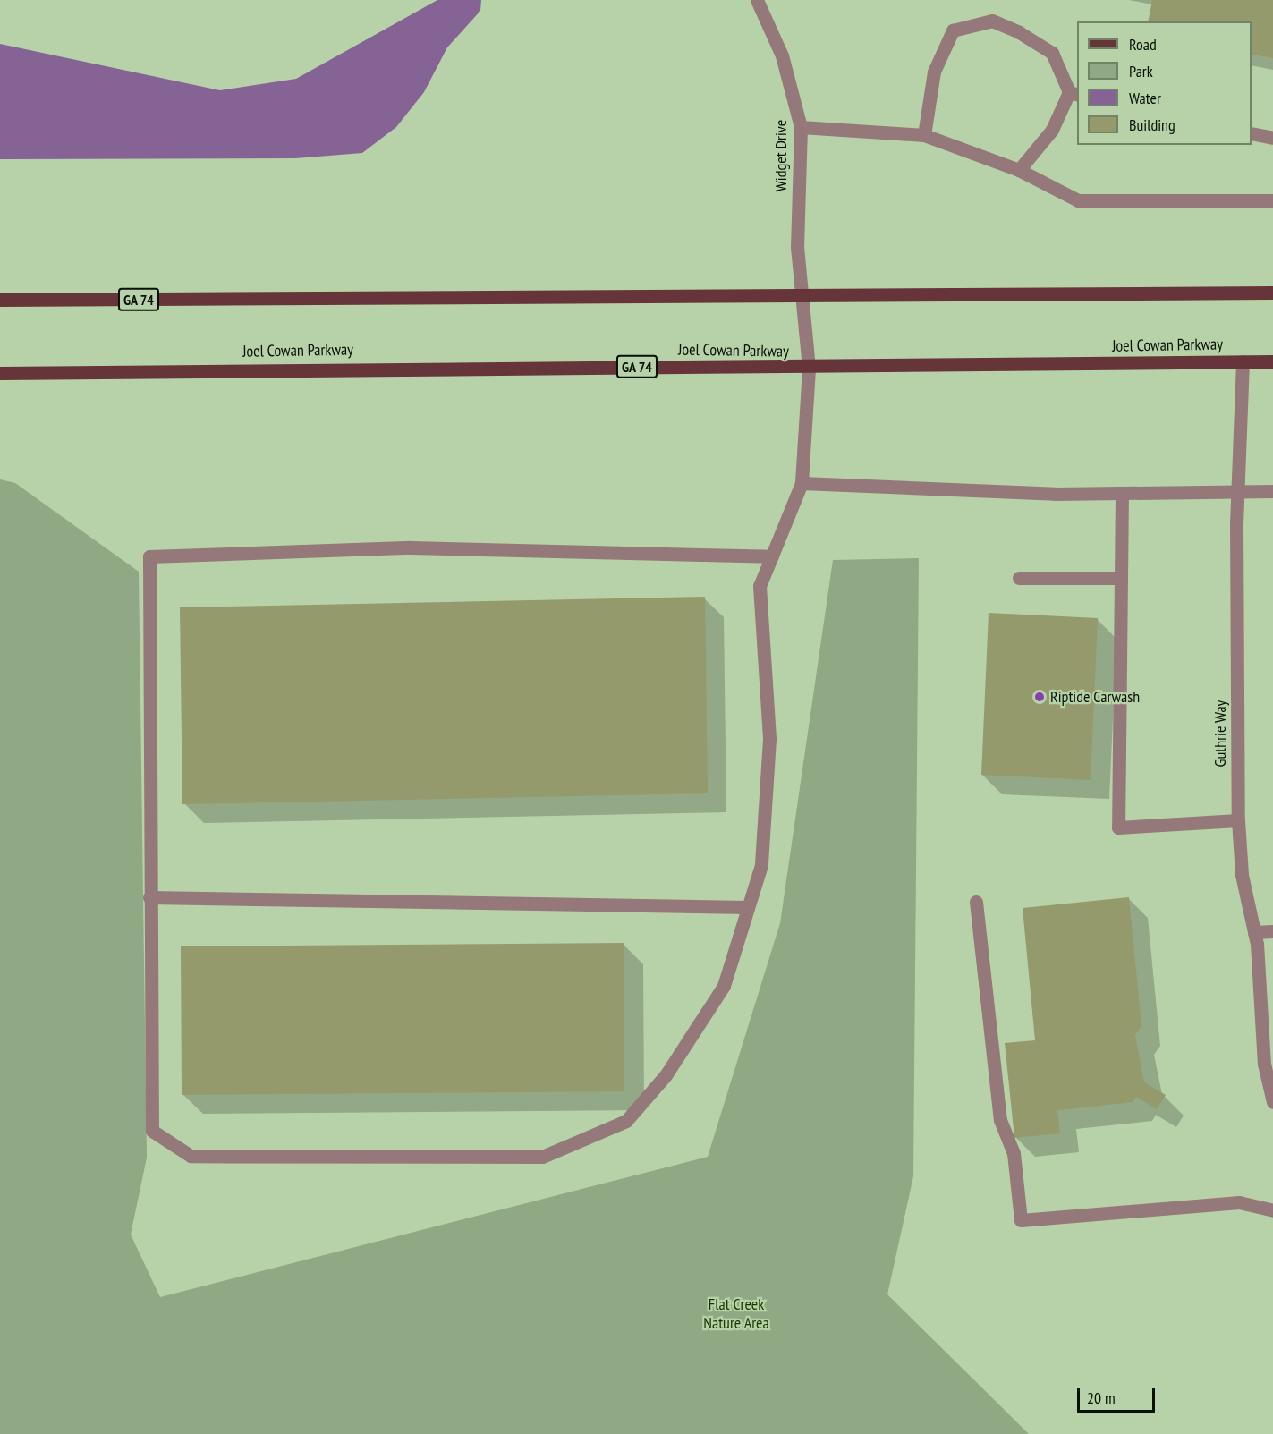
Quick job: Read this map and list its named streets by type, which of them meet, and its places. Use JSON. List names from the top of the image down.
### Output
{
  "streets": {
    "main road": ["GA 74", "Joel Cowan Parkway"],
    "street": ["Widget Drive", "Guthrie Way"]
  },
  "crossings": [
    ["Widget Drive", "GA 74"],
    ["Widget Drive", "Joel Cowan Parkway"],
    ["Joel Cowan Parkway", "Guthrie Way"]
  ],
  "parks": ["Flat Creek Nature Area"],
  "places": ["Riptide Carwash"],
  "legend": [
    "Road",
    "Park",
    "Water",
    "Building"
  ],
  "scale_bar": "20 m"
}
